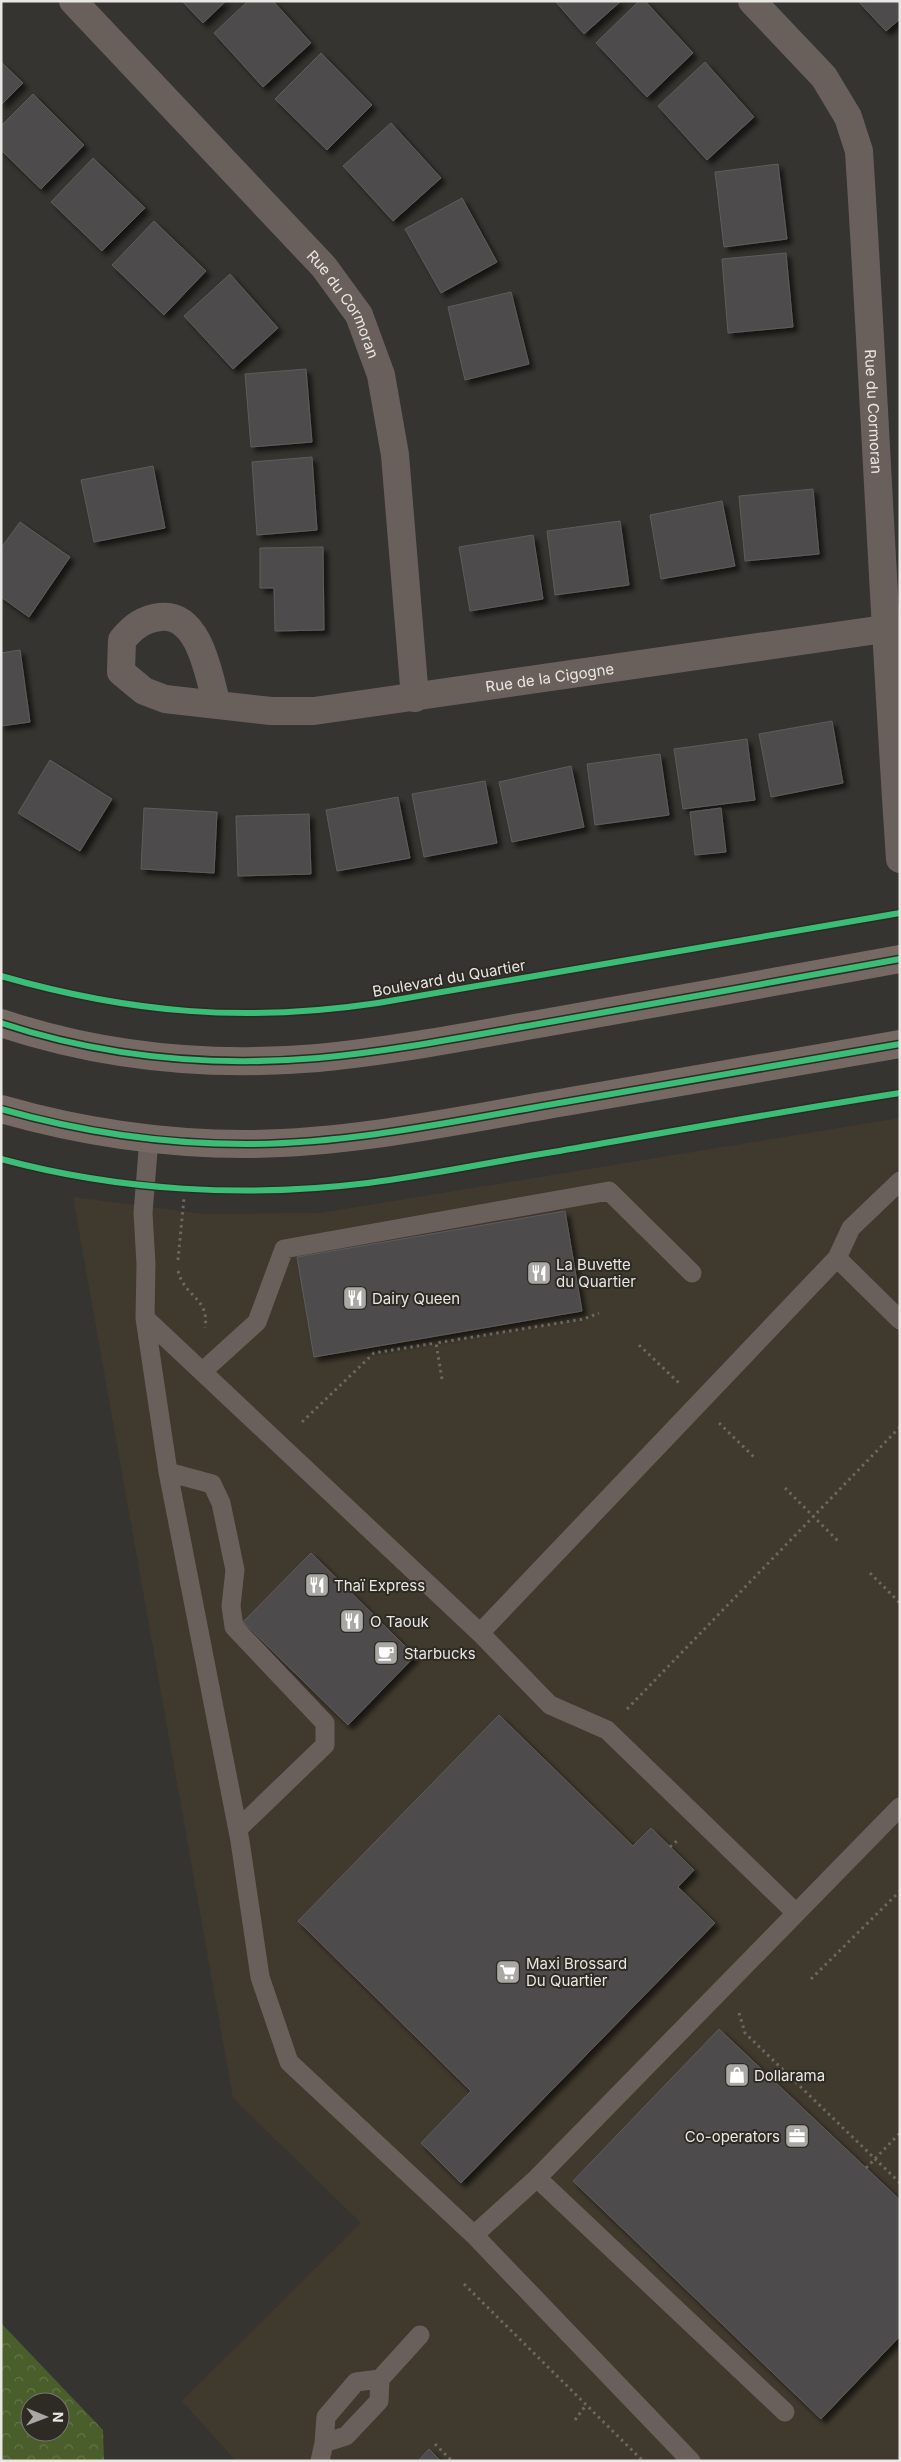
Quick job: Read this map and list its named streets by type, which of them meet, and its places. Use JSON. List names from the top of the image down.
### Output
{
  "streets": {
    "street": ["Rue du Cormoran", "Rue de la Cigogne"],
    "cycle path": ["Boulevard du Quartier"]
  },
  "crossings": [
    ["Rue du Cormoran", "Rue de la Cigogne"]
  ],
  "places": {
    "restaurant": [
      "La Buvette du Quartier",
      "Dairy Queen",
      "Thaï Express",
      "O Taouk"
    ],
    "cafe": ["Starbucks"],
    "supermarket": ["Maxi Brossard Du Quartier"],
    "shop": ["Dollarama"],
    "office": ["Co-operators"]
  },
  "north": "right"
}
